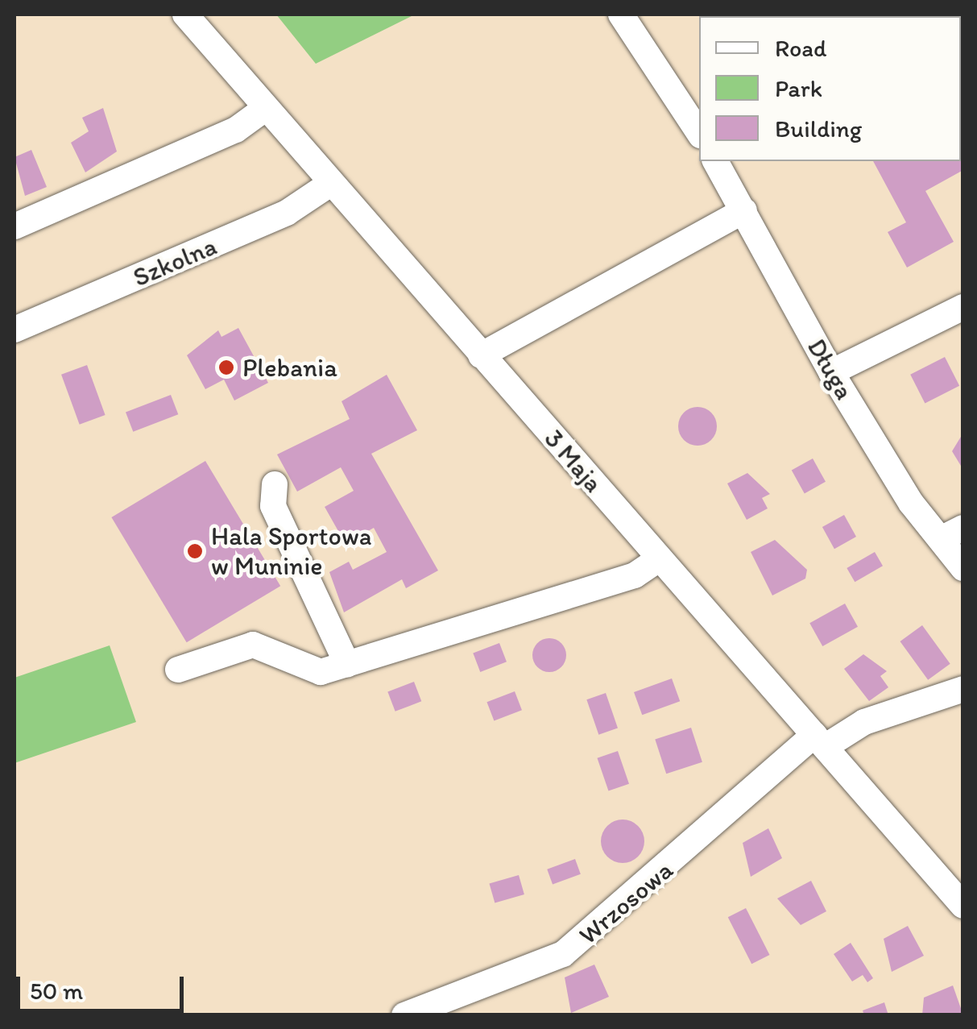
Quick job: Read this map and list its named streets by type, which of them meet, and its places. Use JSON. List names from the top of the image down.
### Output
{
  "streets": {
    "street": [
      "Szkolna",
      "Długa",
      "3 Maja",
      "Wrzosowa"
    ]
  },
  "crossings": [
    ["Szkolna", "3 Maja"],
    ["3 Maja", "Wrzosowa"]
  ],
  "places": ["Plebania", "Hala Sportowa w Muninie"],
  "legend": ["Road", "Park", "Building"],
  "scale_bar": "50 m"
}
